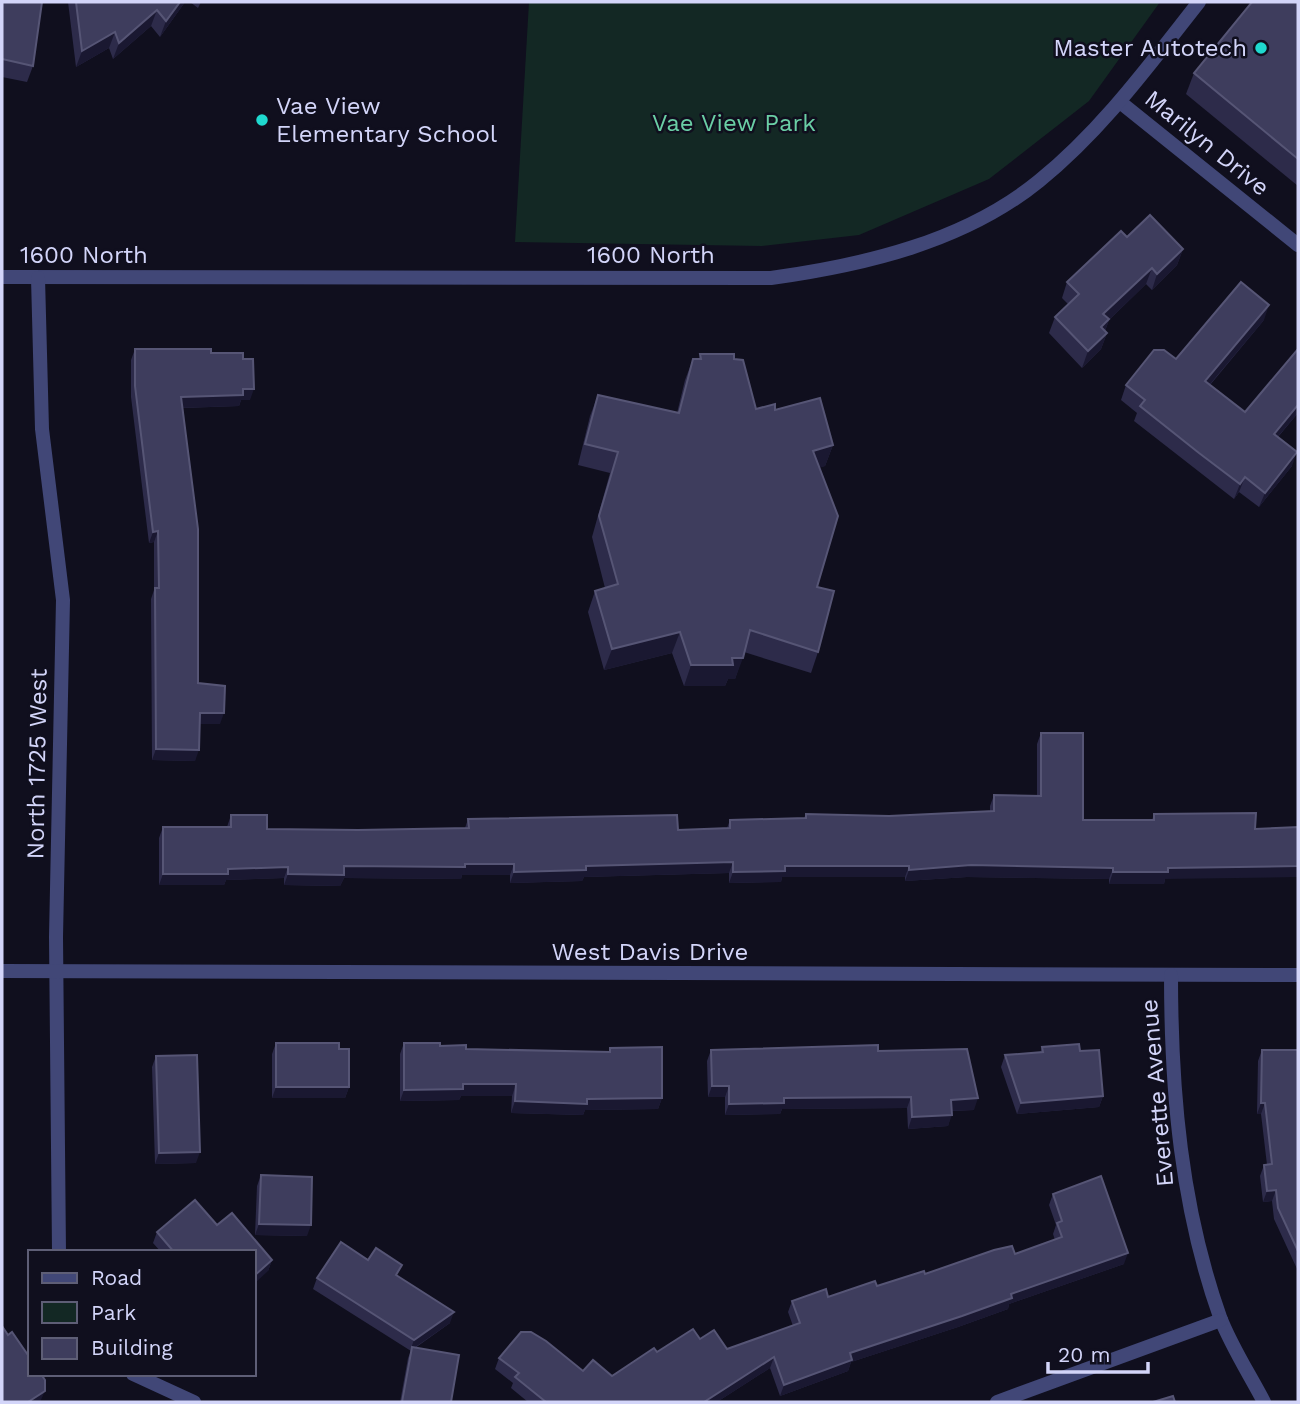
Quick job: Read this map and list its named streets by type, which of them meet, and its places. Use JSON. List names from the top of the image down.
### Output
{
  "streets": {
    "street": [
      "Marilyn Drive",
      "1600 North",
      "North 1725 West",
      "West Davis Drive",
      "Everette Avenue"
    ]
  },
  "crossings": [
    ["Marilyn Drive", "1600 North"],
    ["1600 North", "North 1725 West"],
    ["North 1725 West", "West Davis Drive"],
    ["West Davis Drive", "Everette Avenue"]
  ],
  "parks": ["Vae View Park"],
  "places": ["Master Autotech", "Vae View Elementary School"],
  "legend": ["Road", "Park", "Building"],
  "scale_bar": "20 m"
}
